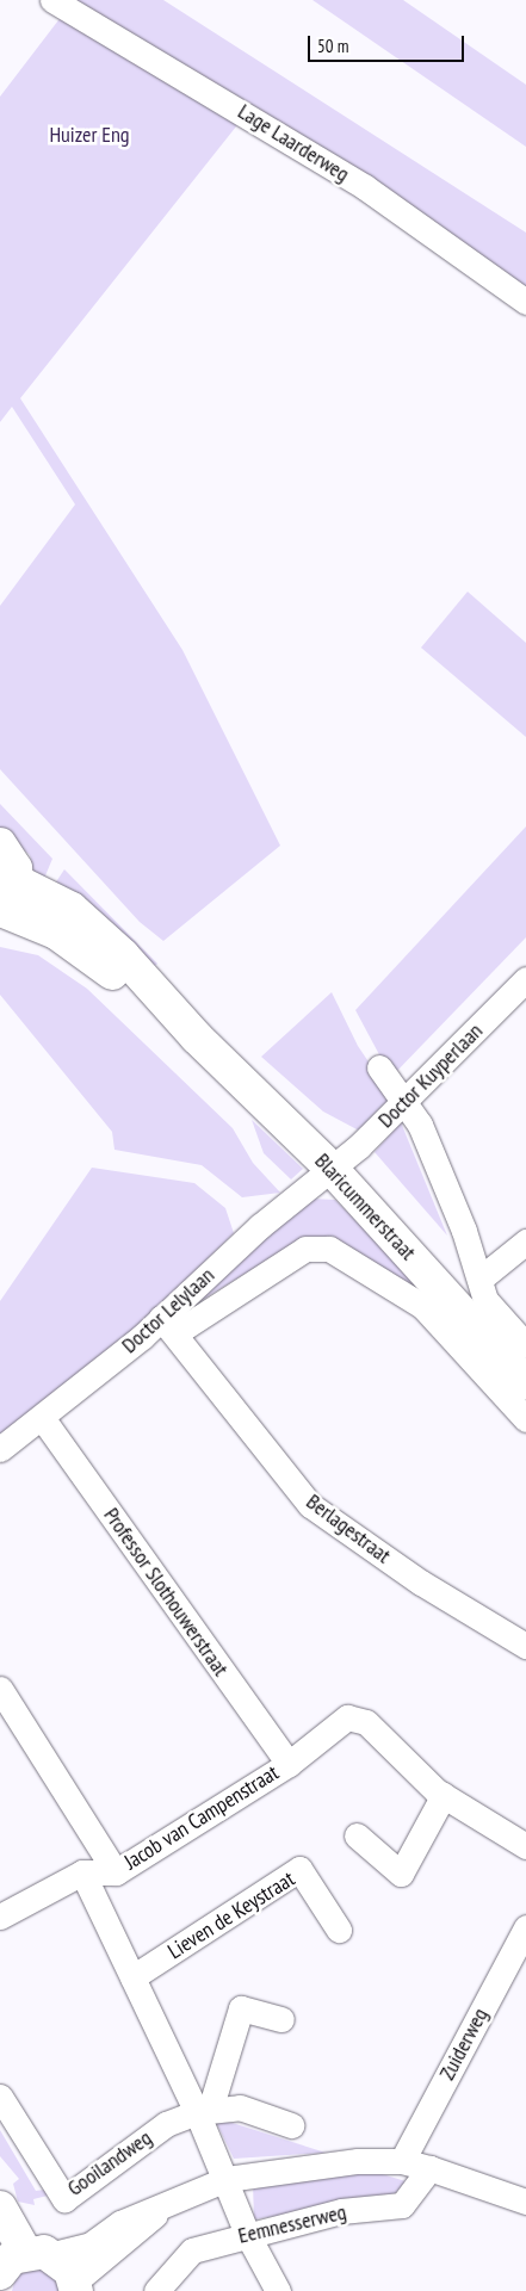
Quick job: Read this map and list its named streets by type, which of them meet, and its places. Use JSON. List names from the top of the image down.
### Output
{
  "streets": {
    "main road": ["Blaricummerstraat"],
    "street": [
      "Lage Laarderweg",
      "Doctor Kuyperlaan",
      "Doctor Lelylaan",
      "Berlagestraat",
      "Professor Slothouwerstraat",
      "Jacob van Campenstraat",
      "Lieven de Keystraat",
      "Zuiderweg",
      "Gooilandweg",
      "Eemnesserweg"
    ]
  },
  "crossings": [
    ["Doctor Kuyperlaan", "Blaricummerstraat"],
    ["Doctor Kuyperlaan", "Doctor Lelylaan"],
    ["Blaricummerstraat", "Doctor Lelylaan"],
    ["Blaricummerstraat", "Berlagestraat"],
    ["Doctor Lelylaan", "Berlagestraat"],
    ["Doctor Lelylaan", "Professor Slothouwerstraat"],
    ["Professor Slothouwerstraat", "Jacob van Campenstraat"]
  ],
  "parks": ["Huizer Eng"],
  "scale_bar": "50 m"
}
